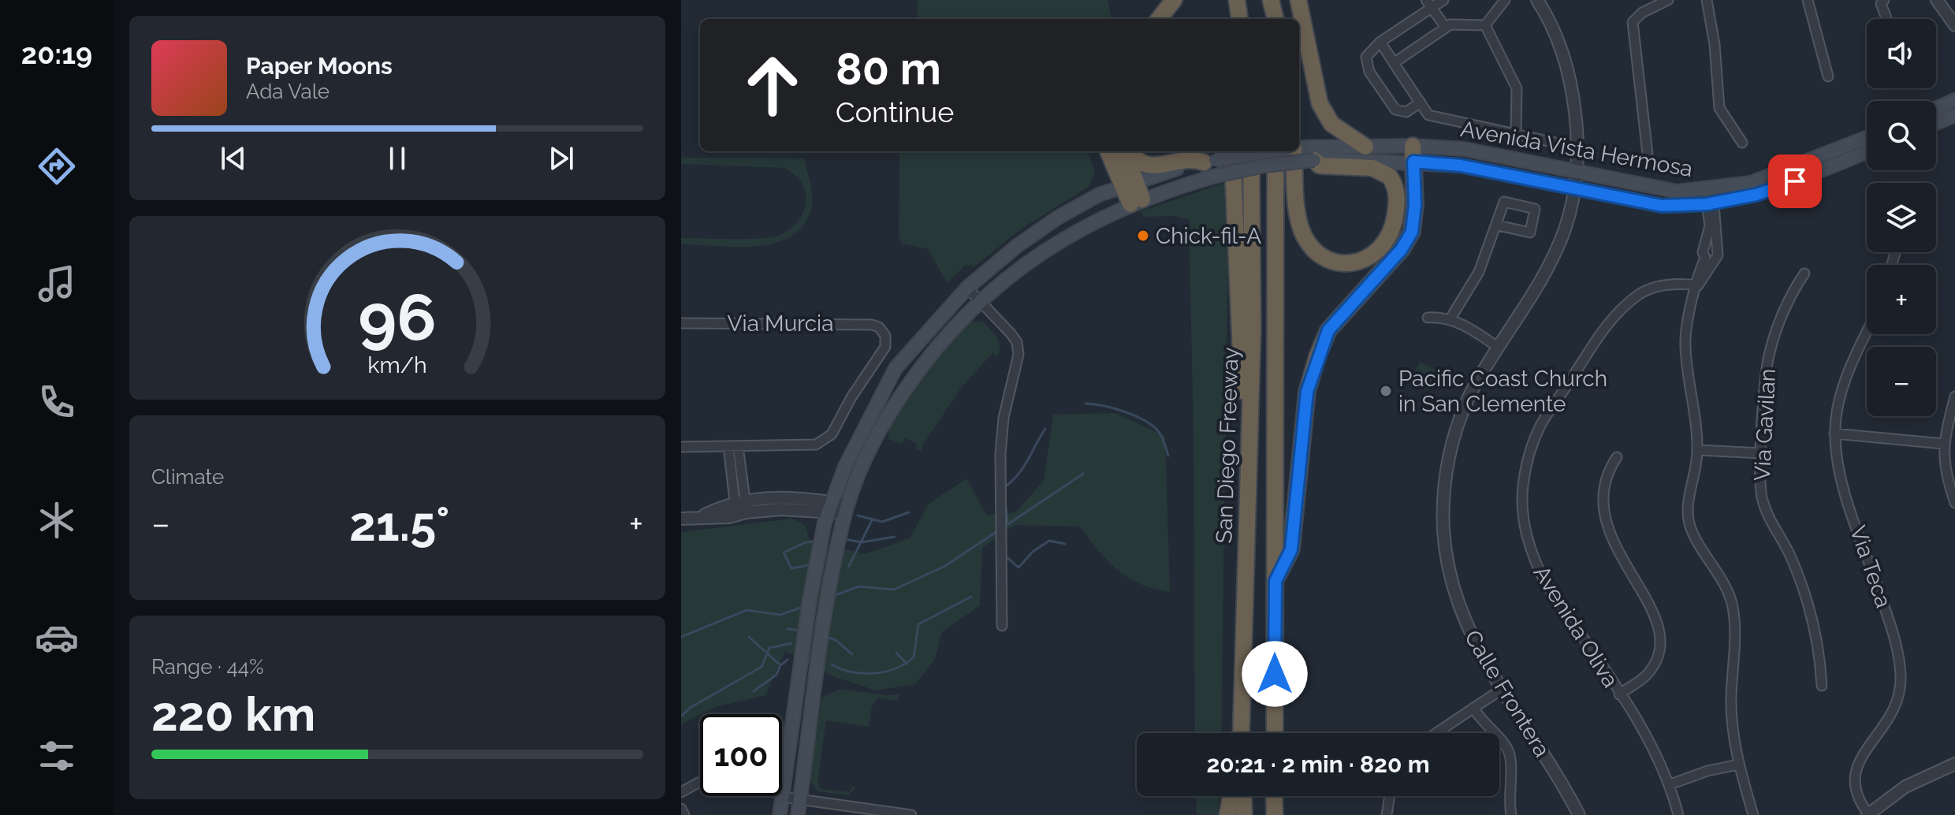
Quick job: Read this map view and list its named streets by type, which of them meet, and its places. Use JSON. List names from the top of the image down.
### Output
{
  "streets": {
    "highway": ["San Diego Freeway"],
    "main road": ["Avenida Vista Hermosa"],
    "street": [
      "Via Murcia",
      "Via Gavilan",
      "Via Teca",
      "Avenida Oliva",
      "Calle Frontera"
    ]
  },
  "crossings": [
    ["Avenida Vista Hermosa", "Calle Frontera"]
  ],
  "places": ["Chick-fil-A", "Pacific Coast Church in San Clemente"],
  "page": {
    "tabs": "20:19",
    "map_buttons": ["+", "−"],
    "turn": ["80 m", "Continue"],
    "song": ["Paper Moons", "Ada Vale"],
    "tile": [
      "Climate",
      ["Range · 44%", "220 km"]
    ],
    "heat": ["−", "21.5°", "+"],
    "limit": "100",
    "trip": "20:21 · 2 min · 820 m",
    "gauge": ["96", "km/h"]
  }
}
